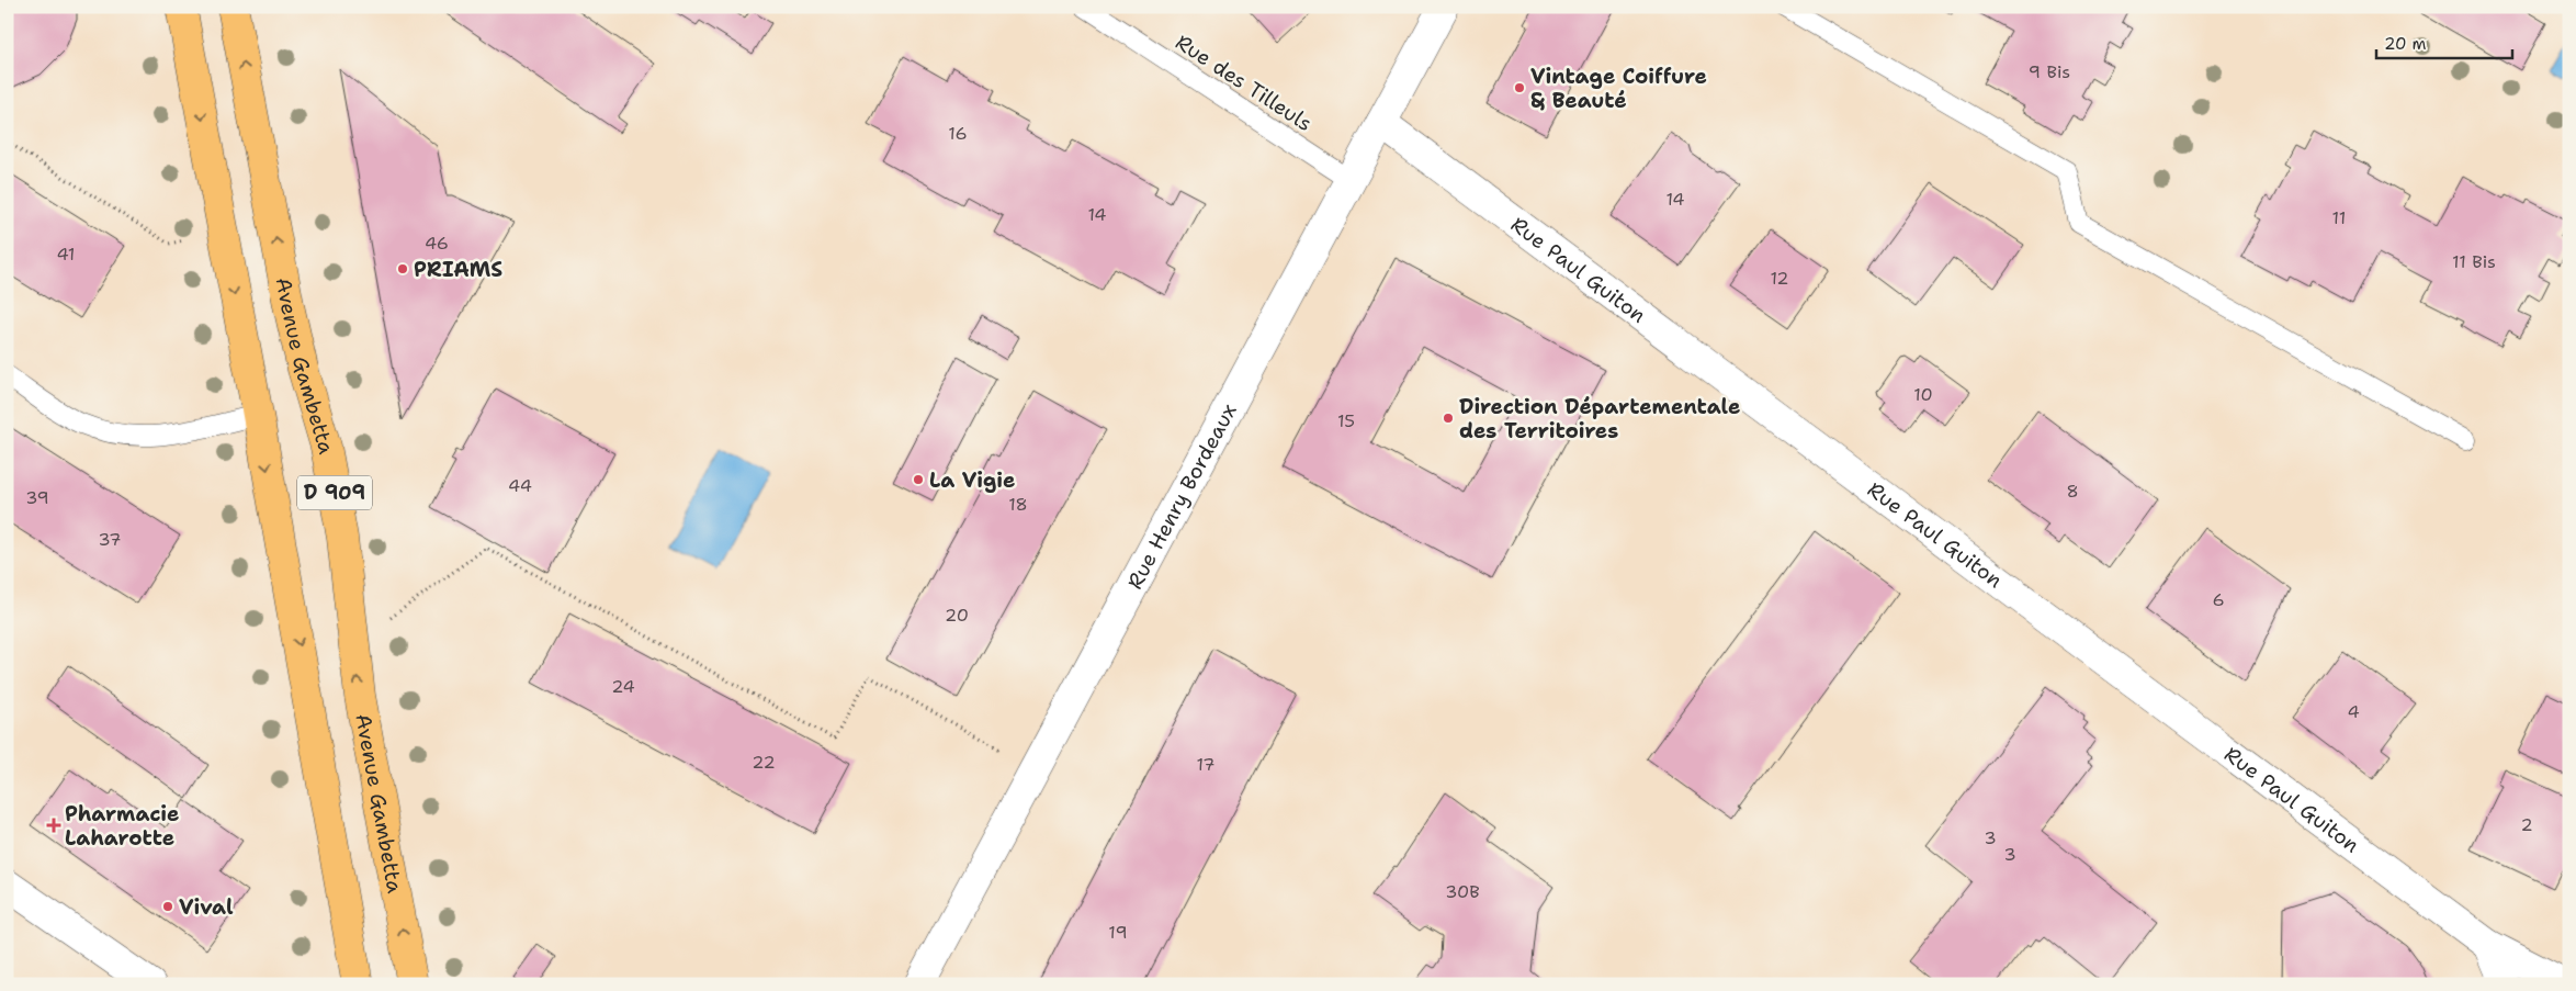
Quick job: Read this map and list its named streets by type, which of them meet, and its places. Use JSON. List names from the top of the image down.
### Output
{
  "streets": {
    "main road": ["Avenue Gambetta", "D 909"],
    "street": ["Rue Paul Guiton", "Rue Henry Bordeaux"],
    "lane": ["Rue des Tilleuls"]
  },
  "crossings": [
    ["Rue des Tilleuls", "Rue Henry Bordeaux"],
    ["Rue Paul Guiton", "Rue Henry Bordeaux"]
  ],
  "places": {
    "other": [
      "Vintage Coiffure & Beauté",
      "PRIAMS",
      "Direction Départementale des Territoires",
      "La Vigie",
      "Vival"
    ],
    "health": ["Pharmacie Laharotte"]
  },
  "house_numbers": [
    "9 Bis",
    "16",
    "14",
    "14",
    "11",
    "46",
    "41",
    "11 Bis",
    "12",
    "10",
    "15",
    "44",
    "8",
    "39",
    "18",
    "37",
    "6",
    "20",
    "24",
    "4",
    "22",
    "17",
    "2",
    "3",
    "3",
    "30B",
    "19"
  ],
  "scale_bar": "20 m"
}
